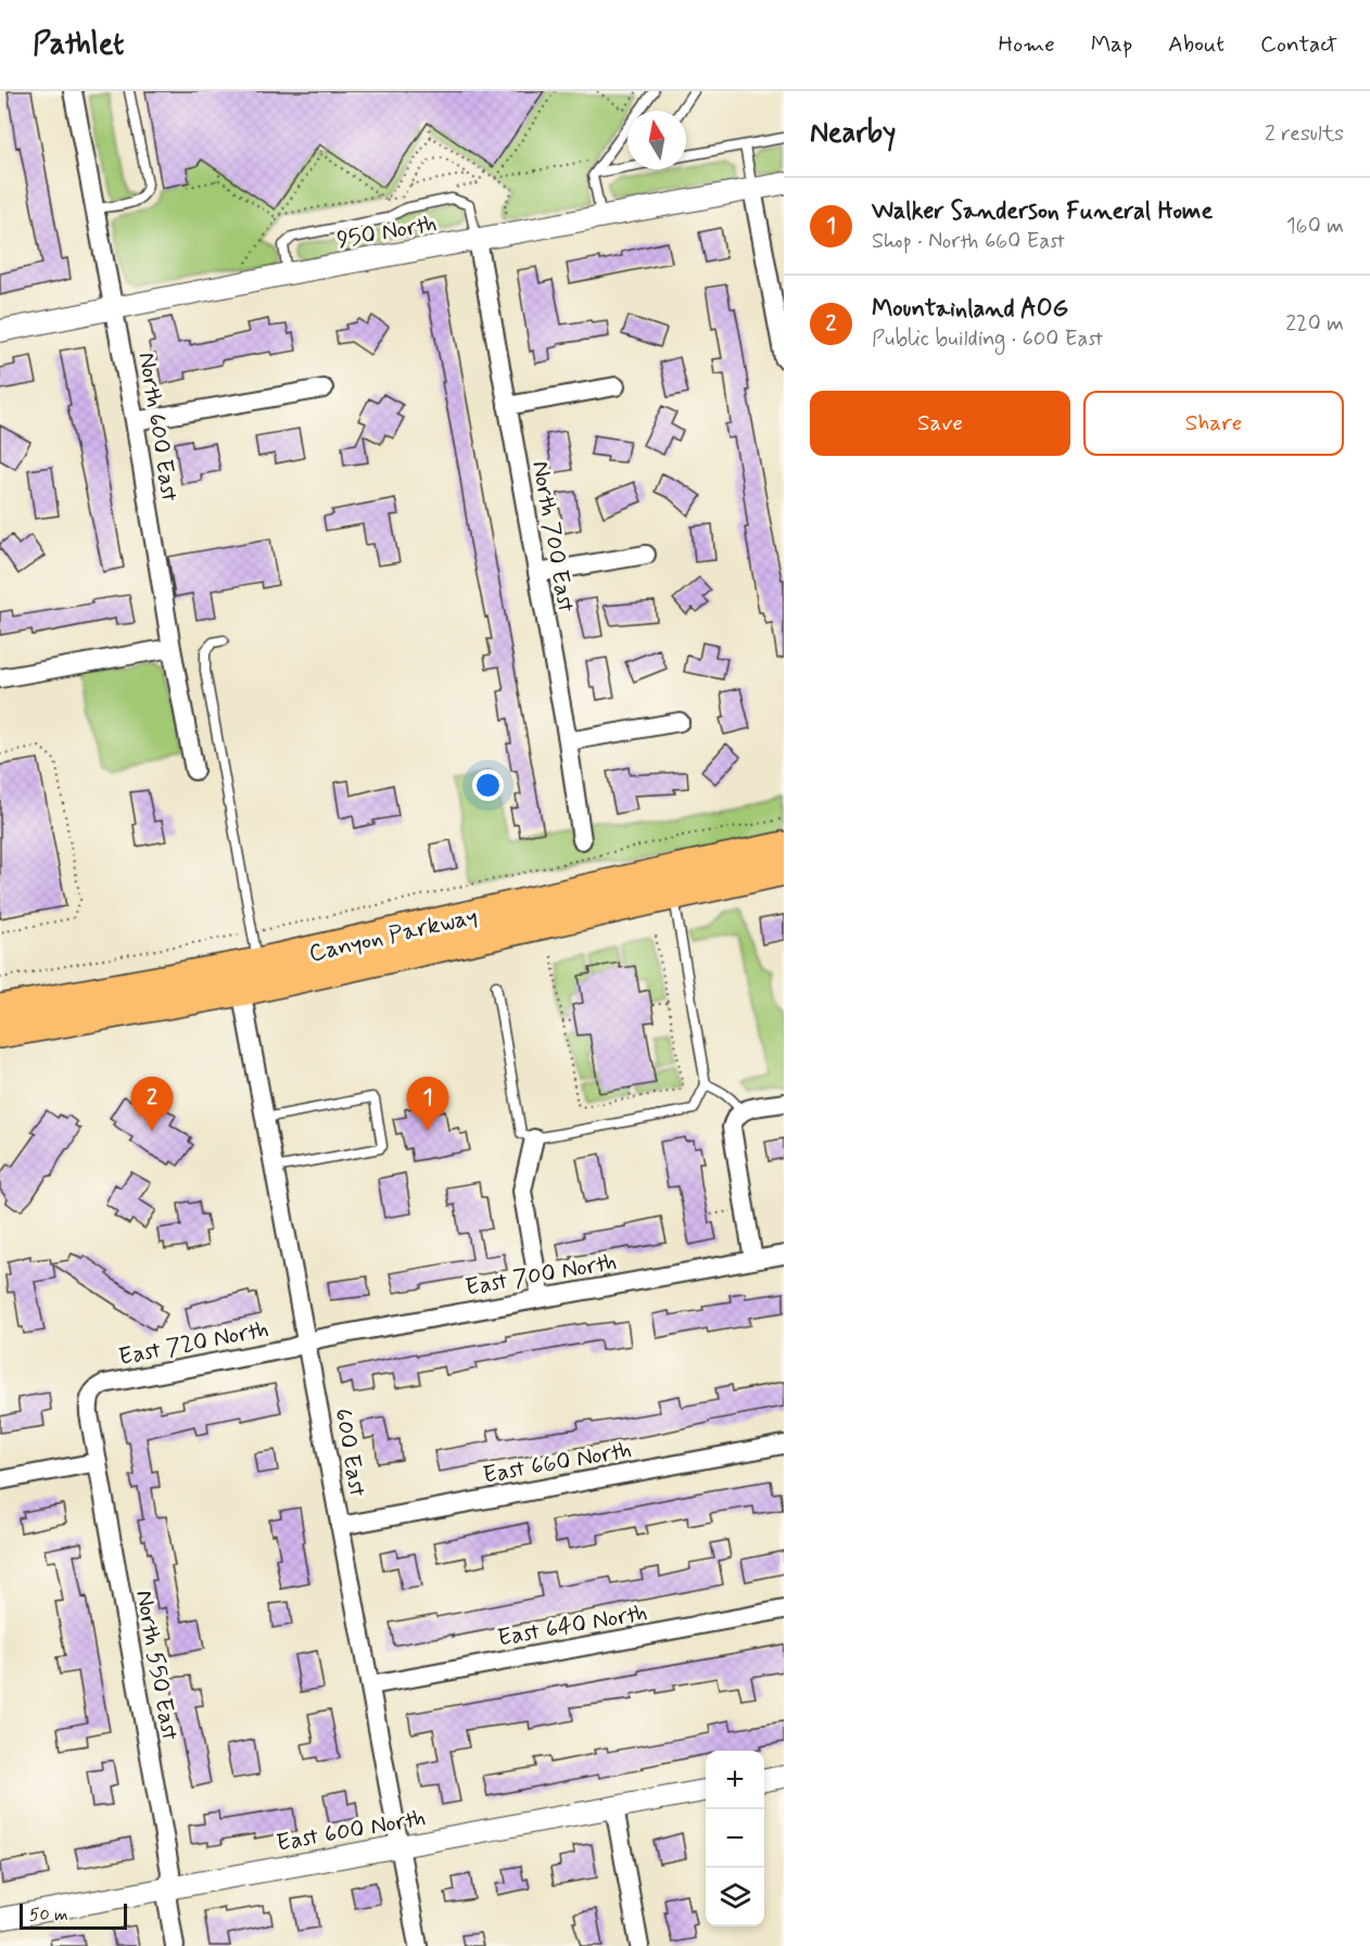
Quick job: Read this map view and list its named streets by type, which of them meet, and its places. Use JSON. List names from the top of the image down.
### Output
{
  "streets": {
    "highway": ["Canyon Parkway"],
    "street": [
      "950 North",
      "North 600 East",
      "North 700 East",
      "East 700 North",
      "East 720 North",
      "600 East",
      "East 660 North",
      "East 640 North",
      "North 550 East",
      "East 600 North"
    ]
  },
  "crossings": [
    ["950 North", "North 600 East"],
    ["950 North", "North 700 East"],
    ["Canyon Parkway", "600 East"],
    ["East 700 North", "East 720 North"],
    ["East 700 North", "600 East"],
    ["East 720 North", "600 East"],
    ["East 720 North", "North 550 East"],
    ["600 East", "East 660 North"],
    ["600 East", "East 640 North"],
    ["600 East", "East 600 North"],
    ["North 550 East", "East 600 North"]
  ],
  "scale_bar": "50 m",
  "north": "top",
  "page": {
    "header": "Pathlet",
    "nav": [
      "Home",
      "Map",
      "About",
      "Contact"
    ],
    "heading": ["Nearby", "2 results"],
    "list": [
      {
        "mark": "1",
        "name": "Walker Sanderson Funeral Home",
        "note": "Shop · North 660 East",
        "value": "160 m"
      },
      {
        "mark": "2",
        "name": "Mountainland AOG",
        "note": "Public building · 600 East",
        "value": "220 m"
      }
    ],
    "buttons": ["Save", "Share"],
    "pins": ["1", "2"],
    "map_buttons": ["+", "−"],
    "scale": "50 m"
  }
}
